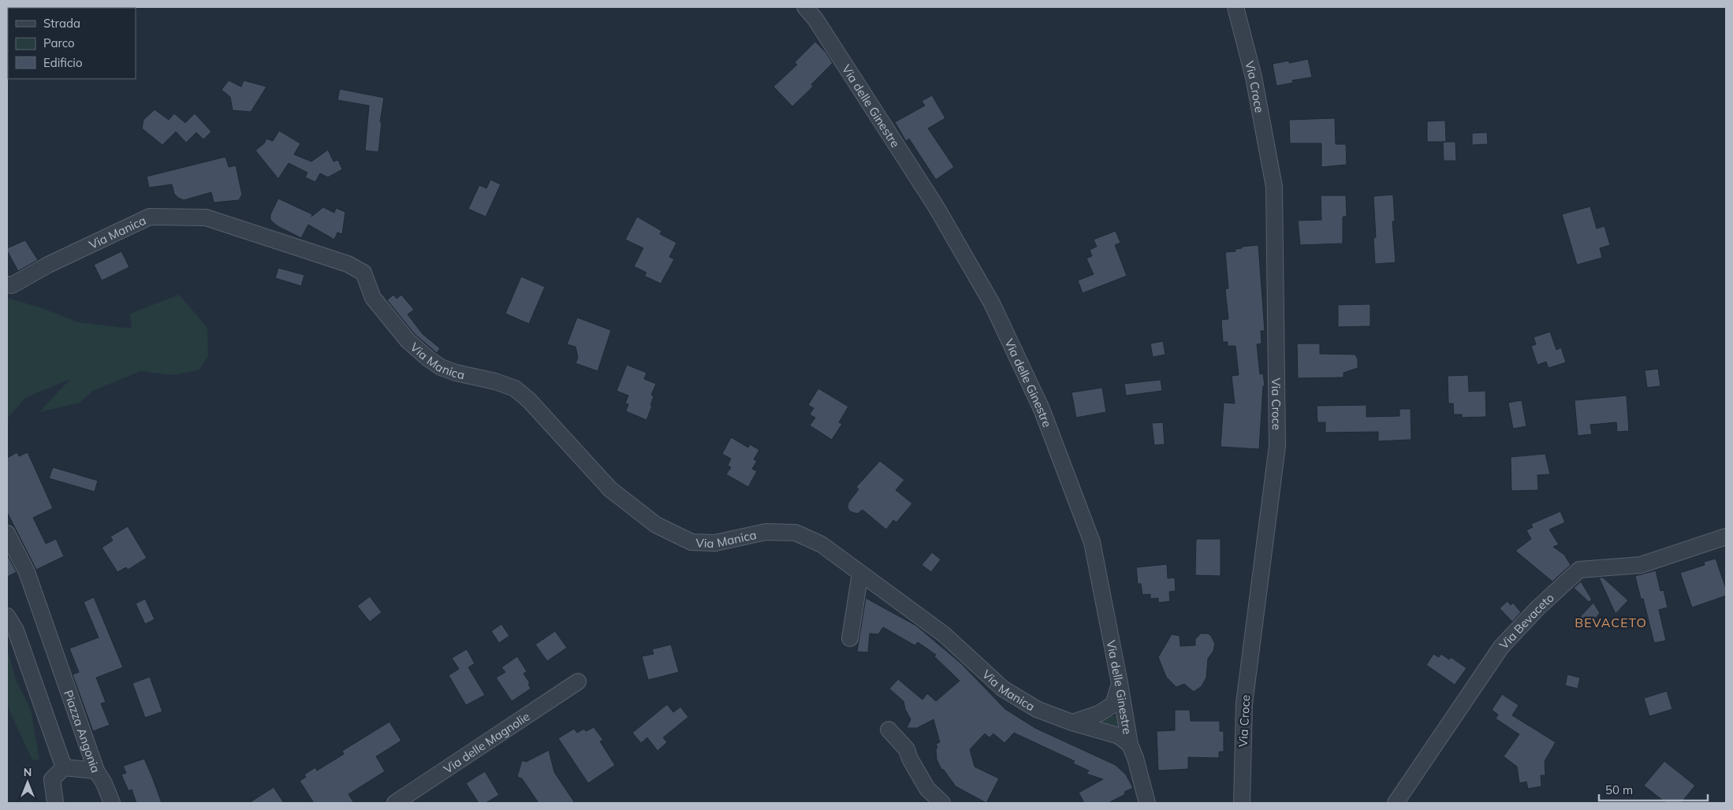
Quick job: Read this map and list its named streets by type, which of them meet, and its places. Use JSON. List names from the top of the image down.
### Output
{
  "streets": {
    "street": [
      "Via Croce",
      "Via delle Ginestre",
      "Via Manica",
      "Via Bevaceto",
      "Piazza Angonia",
      "Via delle Magnolie"
    ]
  },
  "crossings": [
    ["Via delle Ginestre", "Via Manica"]
  ],
  "districts": ["BEVACETO"],
  "legend": ["Strada", "Parco", "Edificio"],
  "scale_bar": "50 m",
  "north": "top"
}
